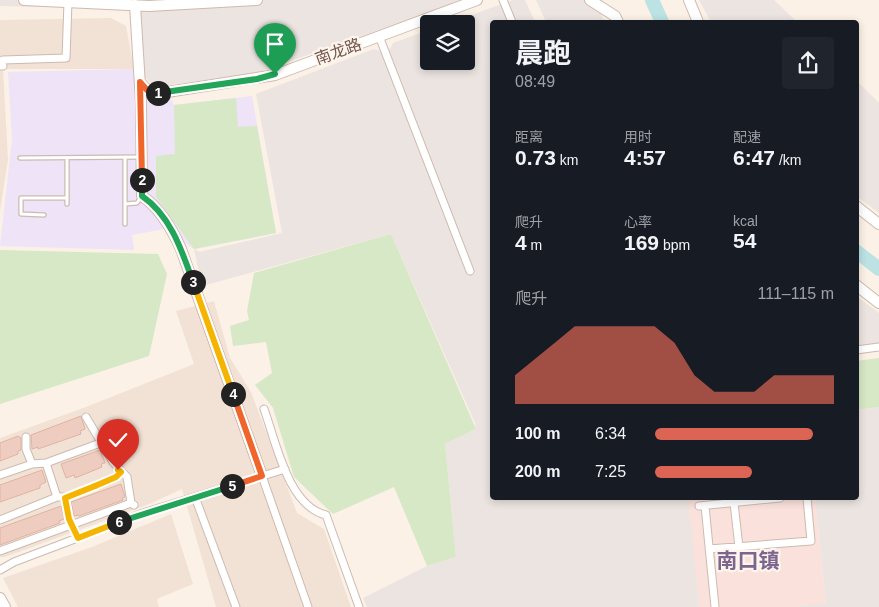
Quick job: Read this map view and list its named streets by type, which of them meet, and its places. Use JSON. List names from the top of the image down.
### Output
{
  "streets": {
    "street": ["南龙路"]
  },
  "districts": ["南口镇"],
  "page": {
    "heading": ["晨跑", "08:49"],
    "pins": [
      "1",
      "2",
      "3",
      "4",
      "5",
      "6"
    ],
    "stats": [
      ["距离", "0.73 km"],
      ["用时", "4:57"],
      ["配速", "6:47 /km"],
      ["爬升", "4 m"],
      ["心率", "169 bpm"],
      ["kcal", "54"]
    ],
    "chart": ["爬升", "111–115 m"],
    "list": [
      {
        "name": "100 m",
        "note": "6:34"
      },
      {
        "name": "200 m",
        "note": "7:25"
      }
    ]
  }
}
